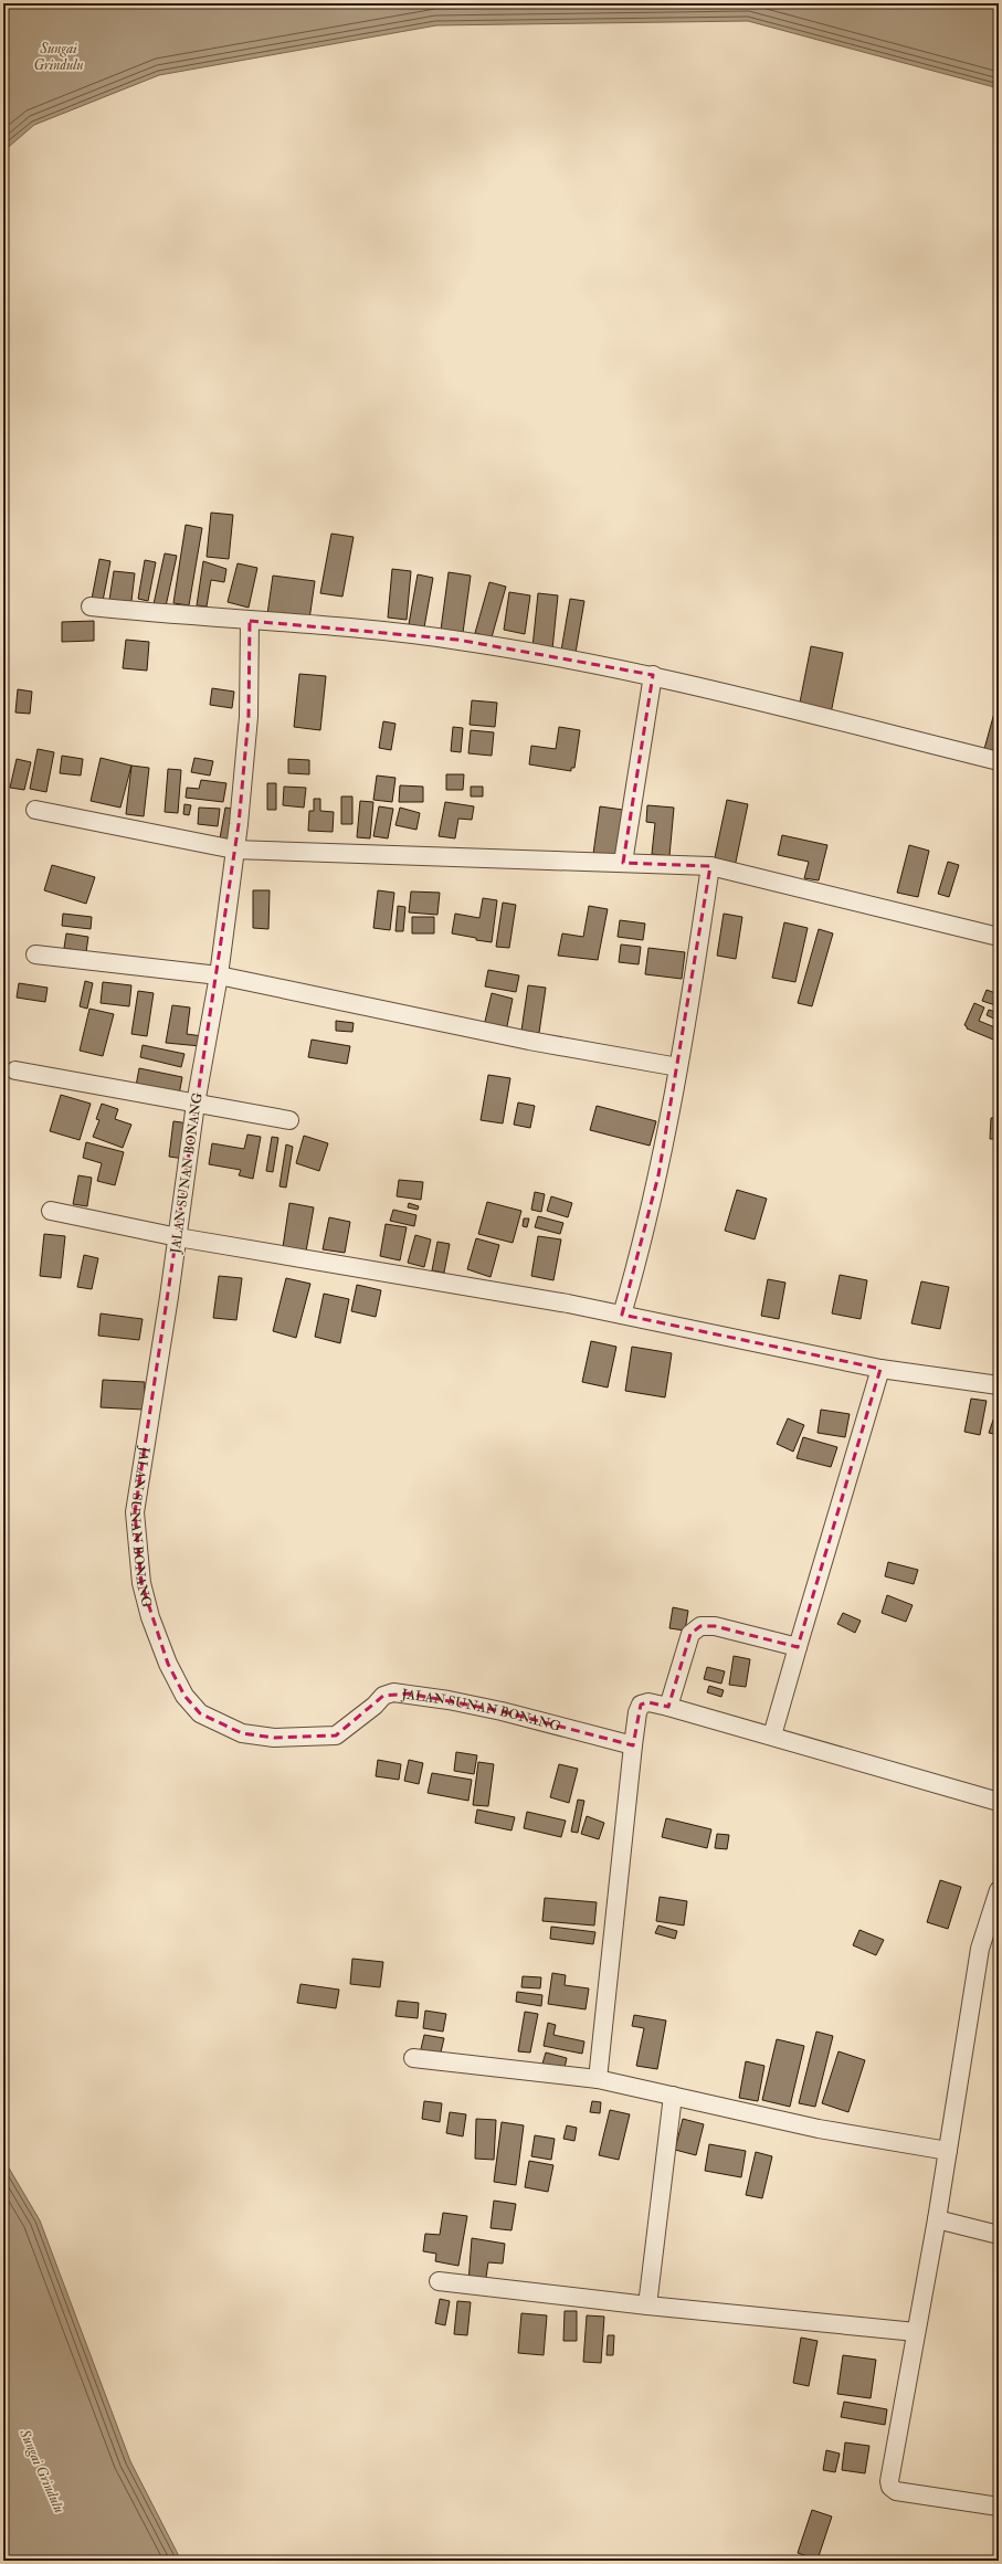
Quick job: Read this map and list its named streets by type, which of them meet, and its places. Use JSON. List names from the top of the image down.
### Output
{
  "streets": {
    "street": ["JALAN SUNAN BONANG"]
  },
  "water": ["Sungai Grindulu"]
}
